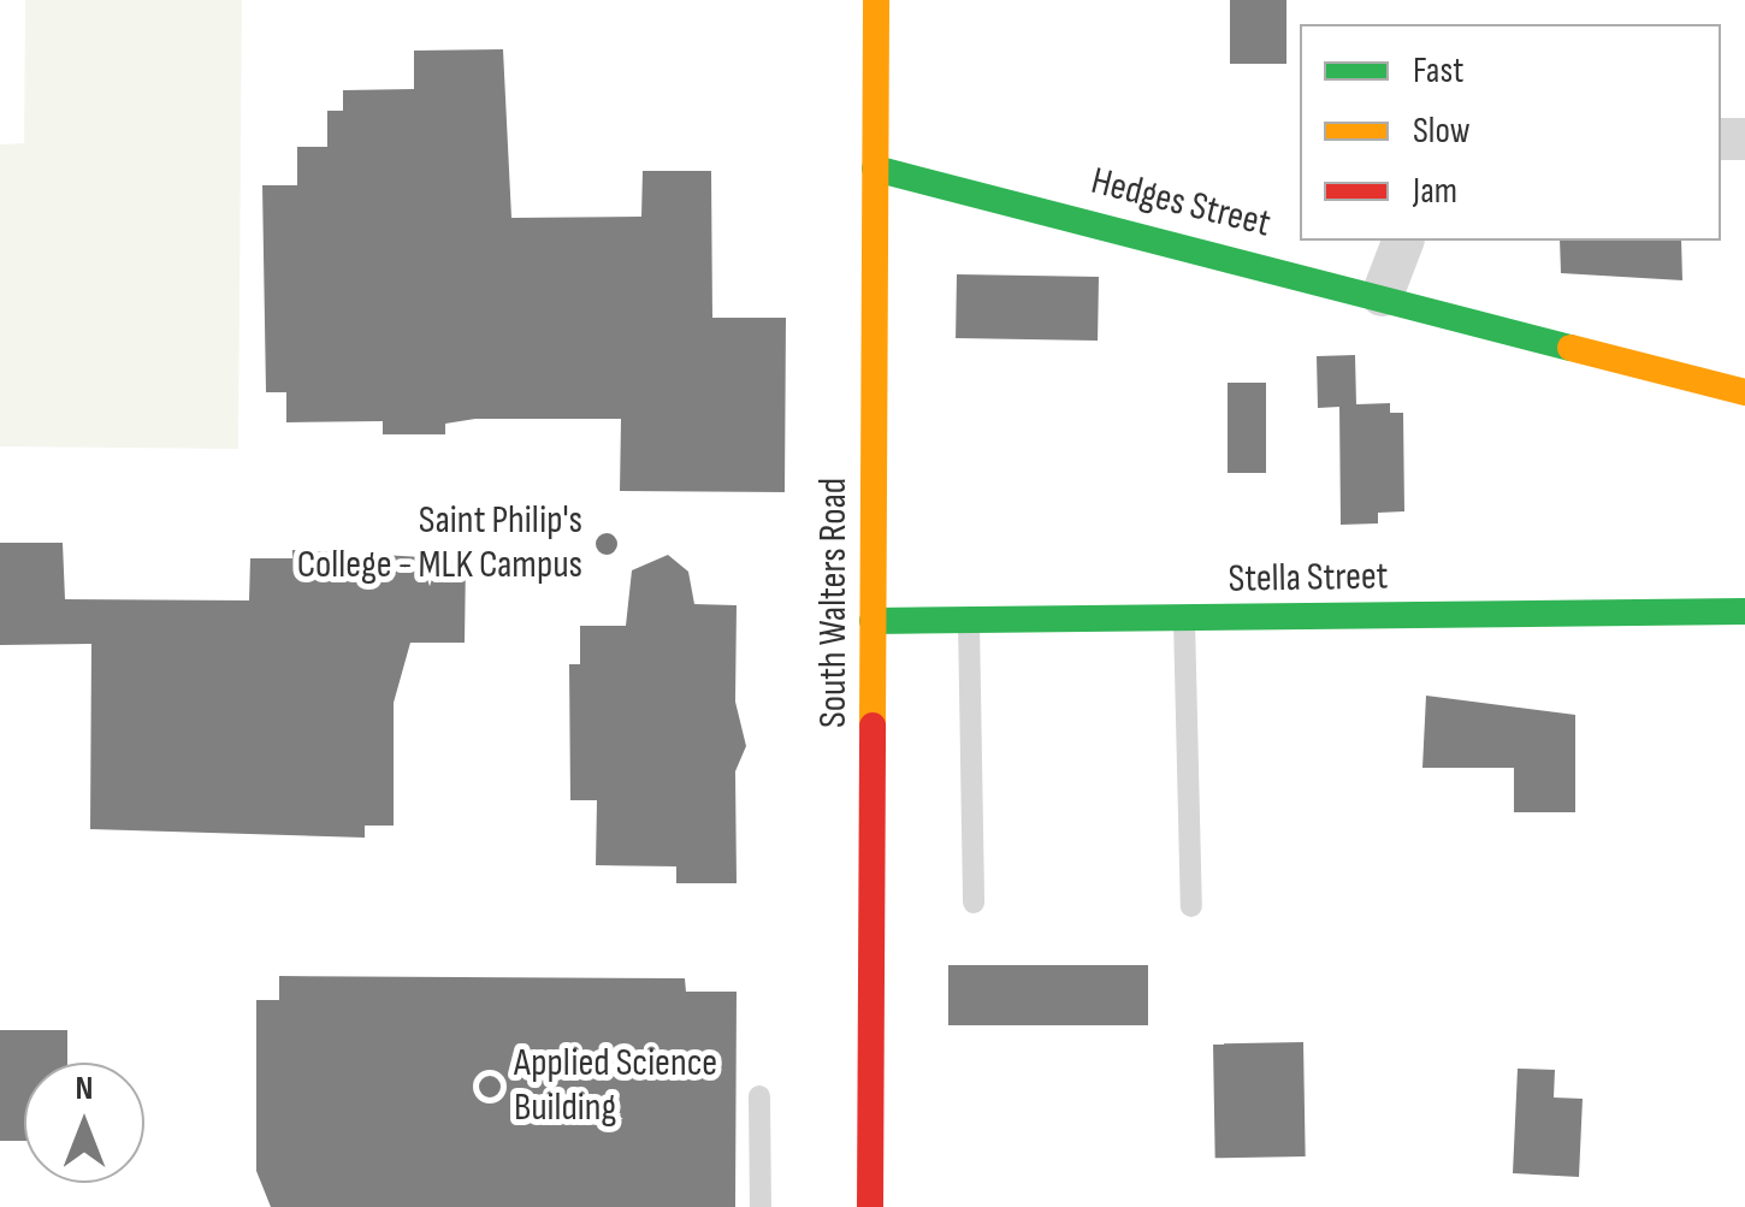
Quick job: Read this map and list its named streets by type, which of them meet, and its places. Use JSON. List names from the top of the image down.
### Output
{
  "streets": {
    "street": ["Hedges Street", "Stella Street", "South Walters Road"]
  },
  "crossings": [
    ["Hedges Street", "South Walters Road"],
    ["Stella Street", "South Walters Road"]
  ],
  "places": ["Saint Philip's College - MLK Campus", "Applied Science Building"],
  "legend": ["Fast", "Slow", "Jam"],
  "north": "top"
}
